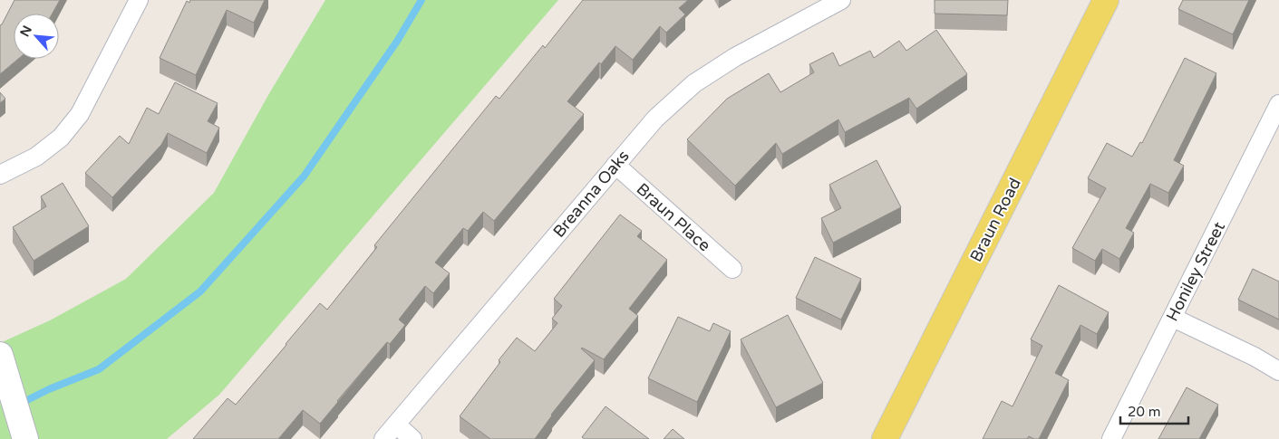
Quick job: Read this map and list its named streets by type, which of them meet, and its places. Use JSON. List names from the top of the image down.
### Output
{
  "streets": {
    "main road": ["Braun Road"],
    "street": ["Breanna Oaks", "Braun Place", "Honiley Street"]
  },
  "crossings": [
    ["Breanna Oaks", "Braun Place"]
  ],
  "scale_bar": "20 m",
  "north": "top left"
}
